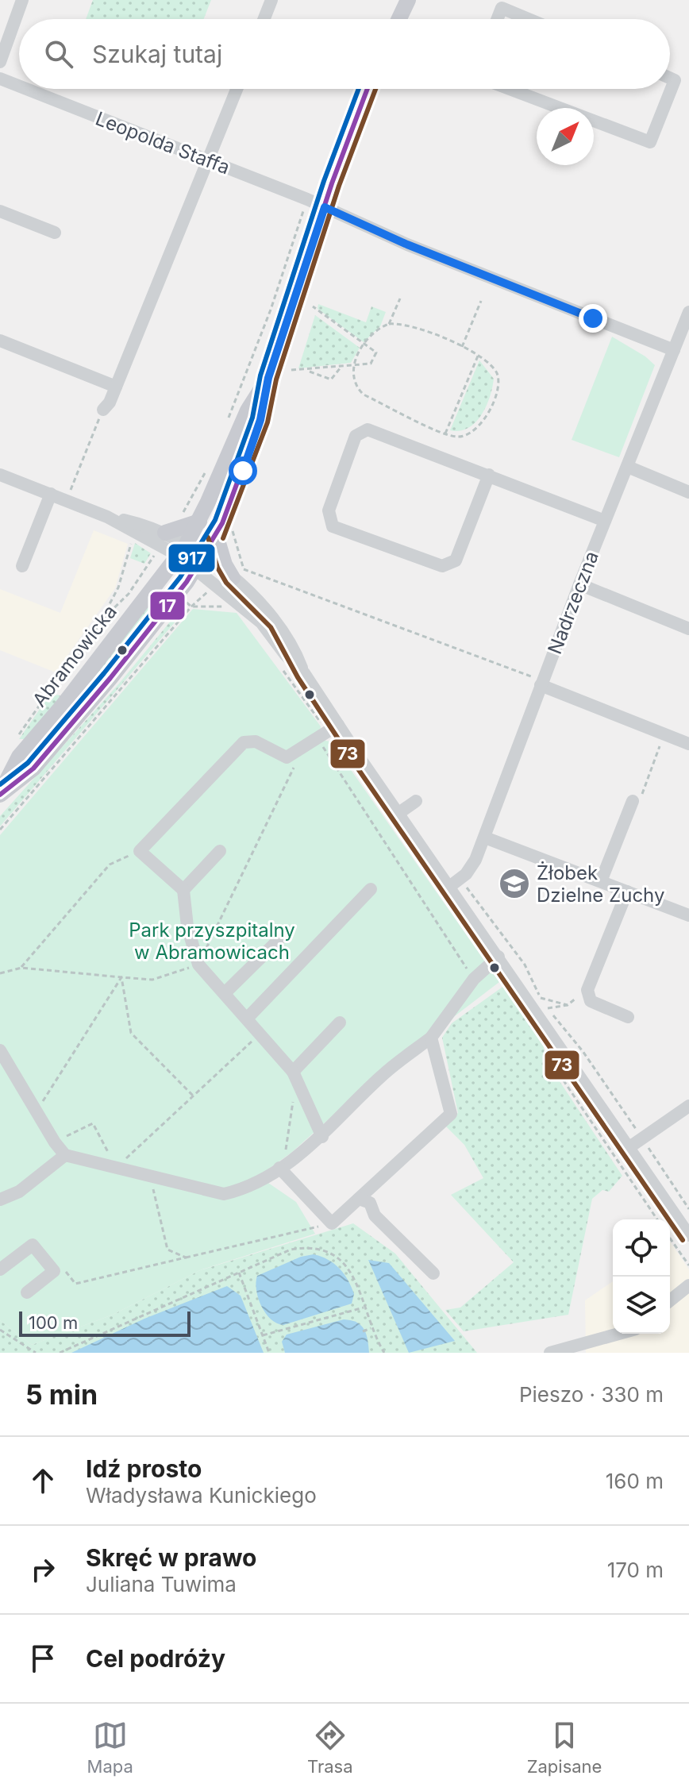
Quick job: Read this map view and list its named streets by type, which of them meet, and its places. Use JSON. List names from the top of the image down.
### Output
{
  "streets": {
    "main road": ["Abramowicka"],
    "street": ["Leopolda Staffa", "Nadrzeczna"]
  },
  "crossings": [
    ["Leopolda Staffa", "Nadrzeczna"]
  ],
  "parks": ["Park przyszpitalny w Abramowicach"],
  "places": {
    "school or university": ["Żłobek Dzielne Zuchy"]
  },
  "lines": ["transit line 17", "transit line 73", "transit line 917"],
  "scale_bar": "100 m",
  "north": "top right",
  "page": {
    "search": "Szukaj tutaj",
    "scale": "100 m",
    "heading": ["5 min", "Pieszo · 330 m"],
    "list": [
      ["Idź prosto", "Władysława Kunickiego", "160 m"],
      ["Skręć w prawo", "Juliana Tuwima", "170 m"],
      "Cel podróży"
    ],
    "nav": ["Mapa", "Trasa", "Zapisane"]
  }
}
